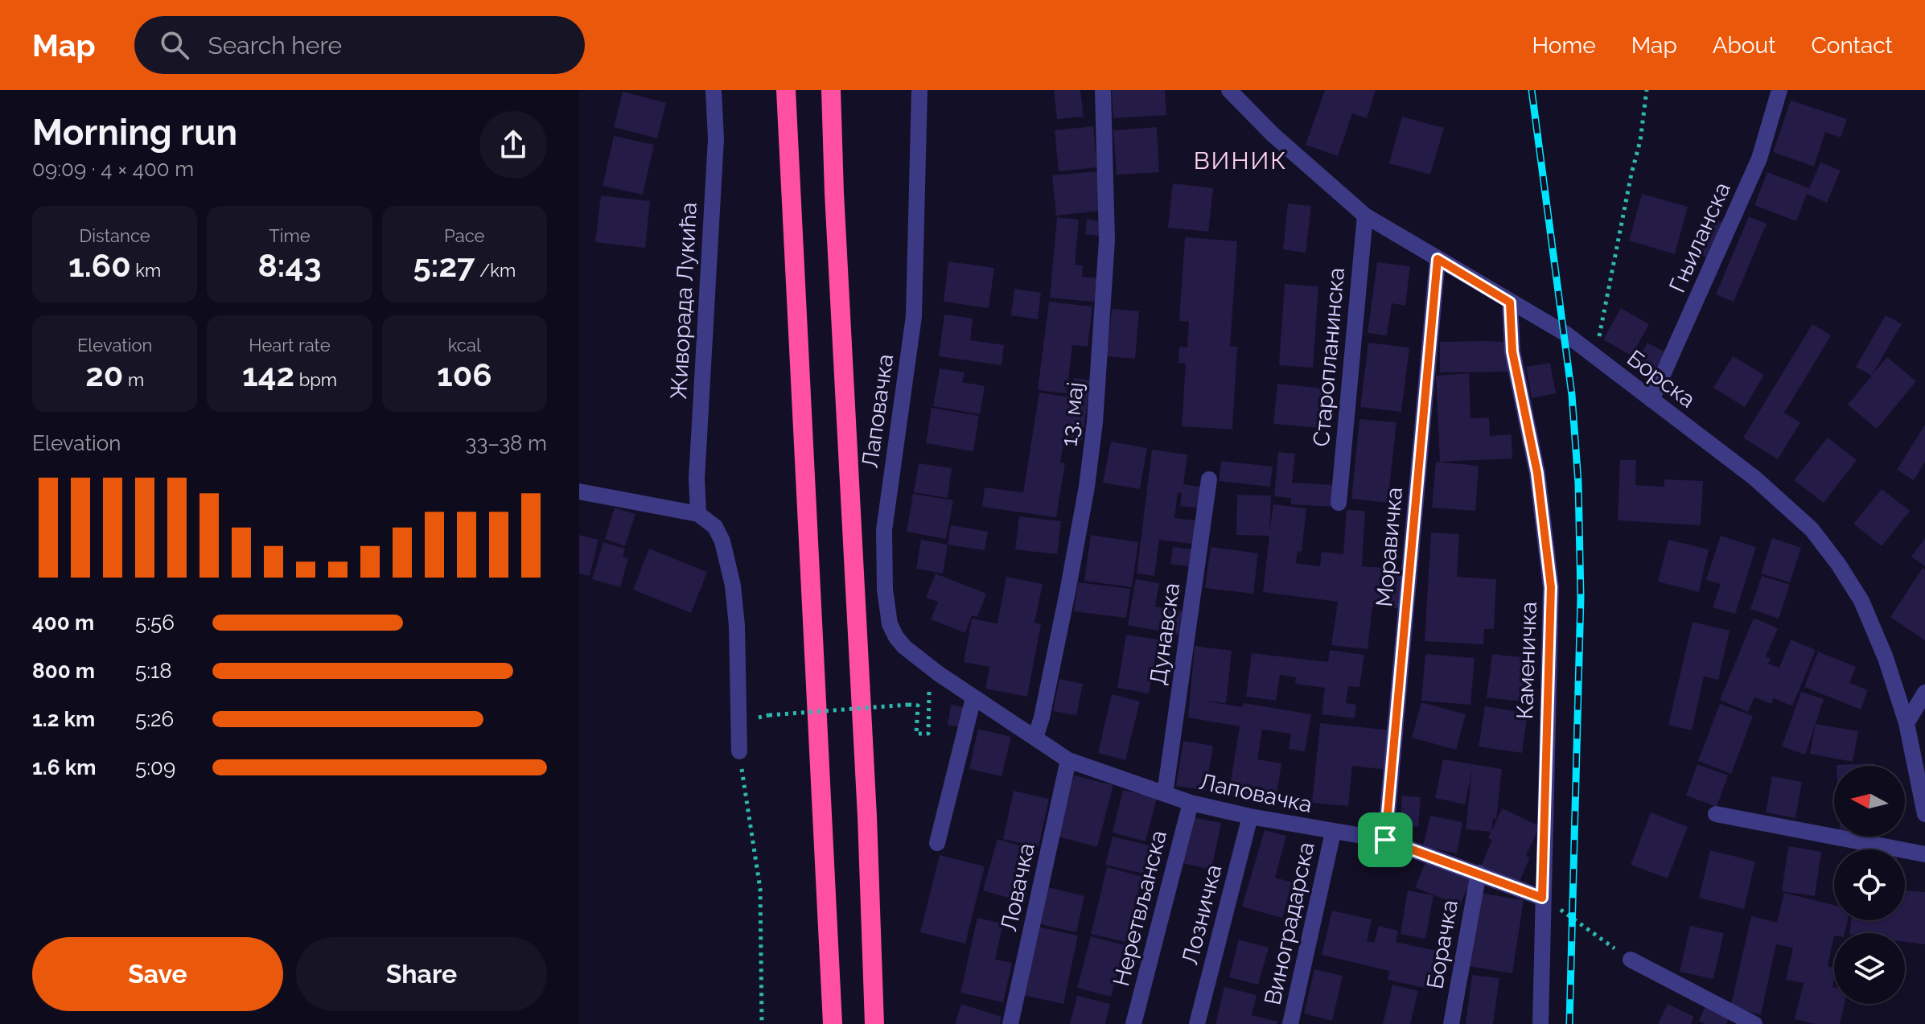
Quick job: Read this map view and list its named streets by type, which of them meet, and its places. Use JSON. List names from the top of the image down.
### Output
{
  "streets": {
    "street": [
      "Гњиланска",
      "Живорада Лукића",
      "Старопланинска",
      "Борска",
      "Лаповачка",
      "13. мај",
      "Моравичка",
      "Дунавска",
      "Каменичка",
      "Ловачка",
      "Неретвљанска",
      "Лозничка",
      "Виноградарска",
      "Борачка"
    ]
  },
  "crossings": [
    ["Гњиланска", "Борска"],
    ["Старопланинска", "Борска"],
    ["Борска", "Моравичка"],
    ["Борска", "Каменичка"],
    ["Лаповачка", "13. мај"],
    ["Лаповачка", "Моравичка"],
    ["Лаповачка", "Дунавска"],
    ["Лаповачка", "Каменичка"],
    ["Лаповачка", "Ловачка"],
    ["Лаповачка", "Неретвљанска"],
    ["Лаповачка", "Лозничка"],
    ["Лаповачка", "Виноградарска"],
    ["Лаповачка", "Борачка"]
  ],
  "districts": ["ВИНИК"],
  "north": "left",
  "page": {
    "header": "Map",
    "search": "Search here",
    "nav": [
      "Home",
      "Map",
      "About",
      "Contact"
    ],
    "heading": ["Morning run", "09:09 · 4 × 400 m"],
    "stats": [
      ["Distance", "1.60 km"],
      ["Time", "8:43"],
      ["Pace", "5:27 /km"],
      ["Elevation", "20 m"],
      ["Heart rate", "142 bpm"],
      ["kcal", "106"]
    ],
    "chart": ["Elevation", "33–38 m"],
    "list": [
      {
        "name": "400 m",
        "note": "5:56"
      },
      {
        "name": "800 m",
        "note": "5:18"
      },
      {
        "name": "1.2 km",
        "note": "5:26"
      },
      {
        "name": "1.6 km",
        "note": "5:09"
      }
    ],
    "buttons": ["Save", "Share"]
  }
}
